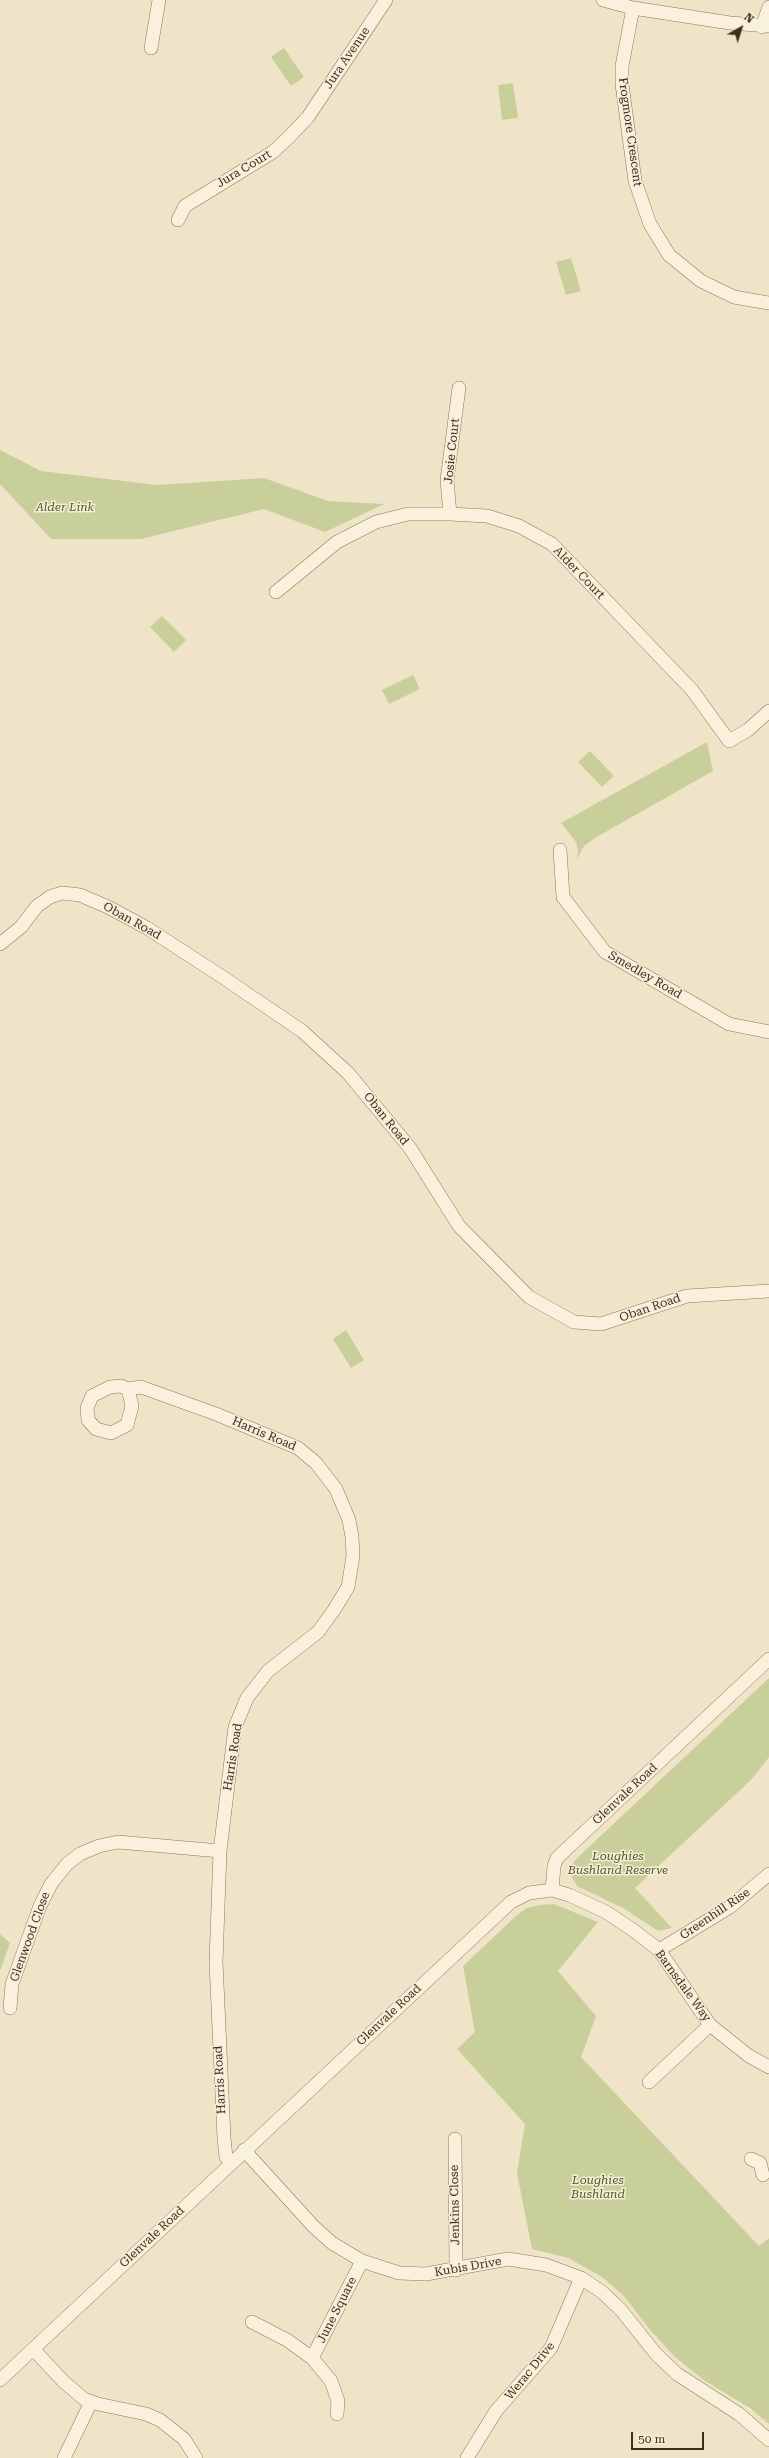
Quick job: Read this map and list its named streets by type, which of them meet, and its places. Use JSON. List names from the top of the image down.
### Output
{
  "streets": {
    "street": [
      "Jura Avenue",
      "Frogmore Crescent",
      "Jura Court",
      "Josie Court",
      "Alder Court",
      "Oban Road",
      "Smedley Road",
      "Harris Road",
      "Glenvale Road",
      "Greenhill Rise",
      "Glenwood Close",
      "Barnsdale Way",
      "Jenkins Close",
      "Kubis Drive",
      "June Square",
      "Werac Drive"
    ]
  },
  "crossings": [
    ["Jura Avenue", "Jura Court"],
    ["Josie Court", "Alder Court"],
    ["Harris Road", "Glenvale Road"],
    ["Harris Road", "Glenwood Close"],
    ["Glenvale Road", "Barnsdale Way"],
    ["Glenvale Road", "Kubis Drive"],
    ["Greenhill Rise", "Barnsdale Way"],
    ["Jenkins Close", "Kubis Drive"],
    ["Kubis Drive", "June Square"],
    ["Kubis Drive", "Werac Drive"]
  ],
  "parks": ["Alder Link", "Loughies Bushland Reserve", "Loughies Bushland"],
  "scale_bar": "50 m",
  "north": "top right"
}
